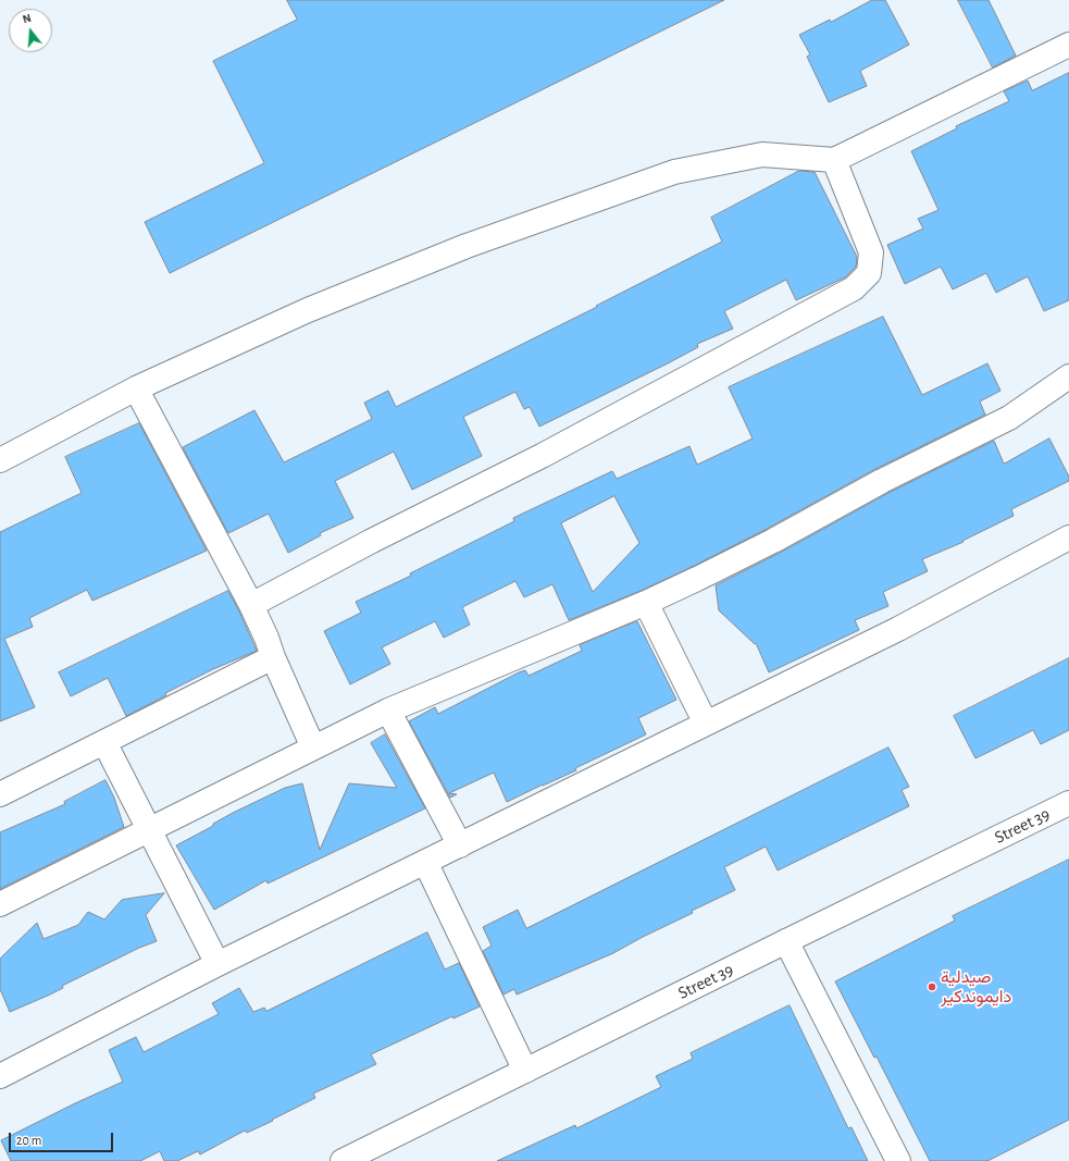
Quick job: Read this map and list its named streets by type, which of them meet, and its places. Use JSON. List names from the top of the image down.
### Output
{
  "streets": {
    "street": ["Street 39"]
  },
  "places": ["صيدلية دايموندكير"],
  "scale_bar": "20 m",
  "north": "top"
}
